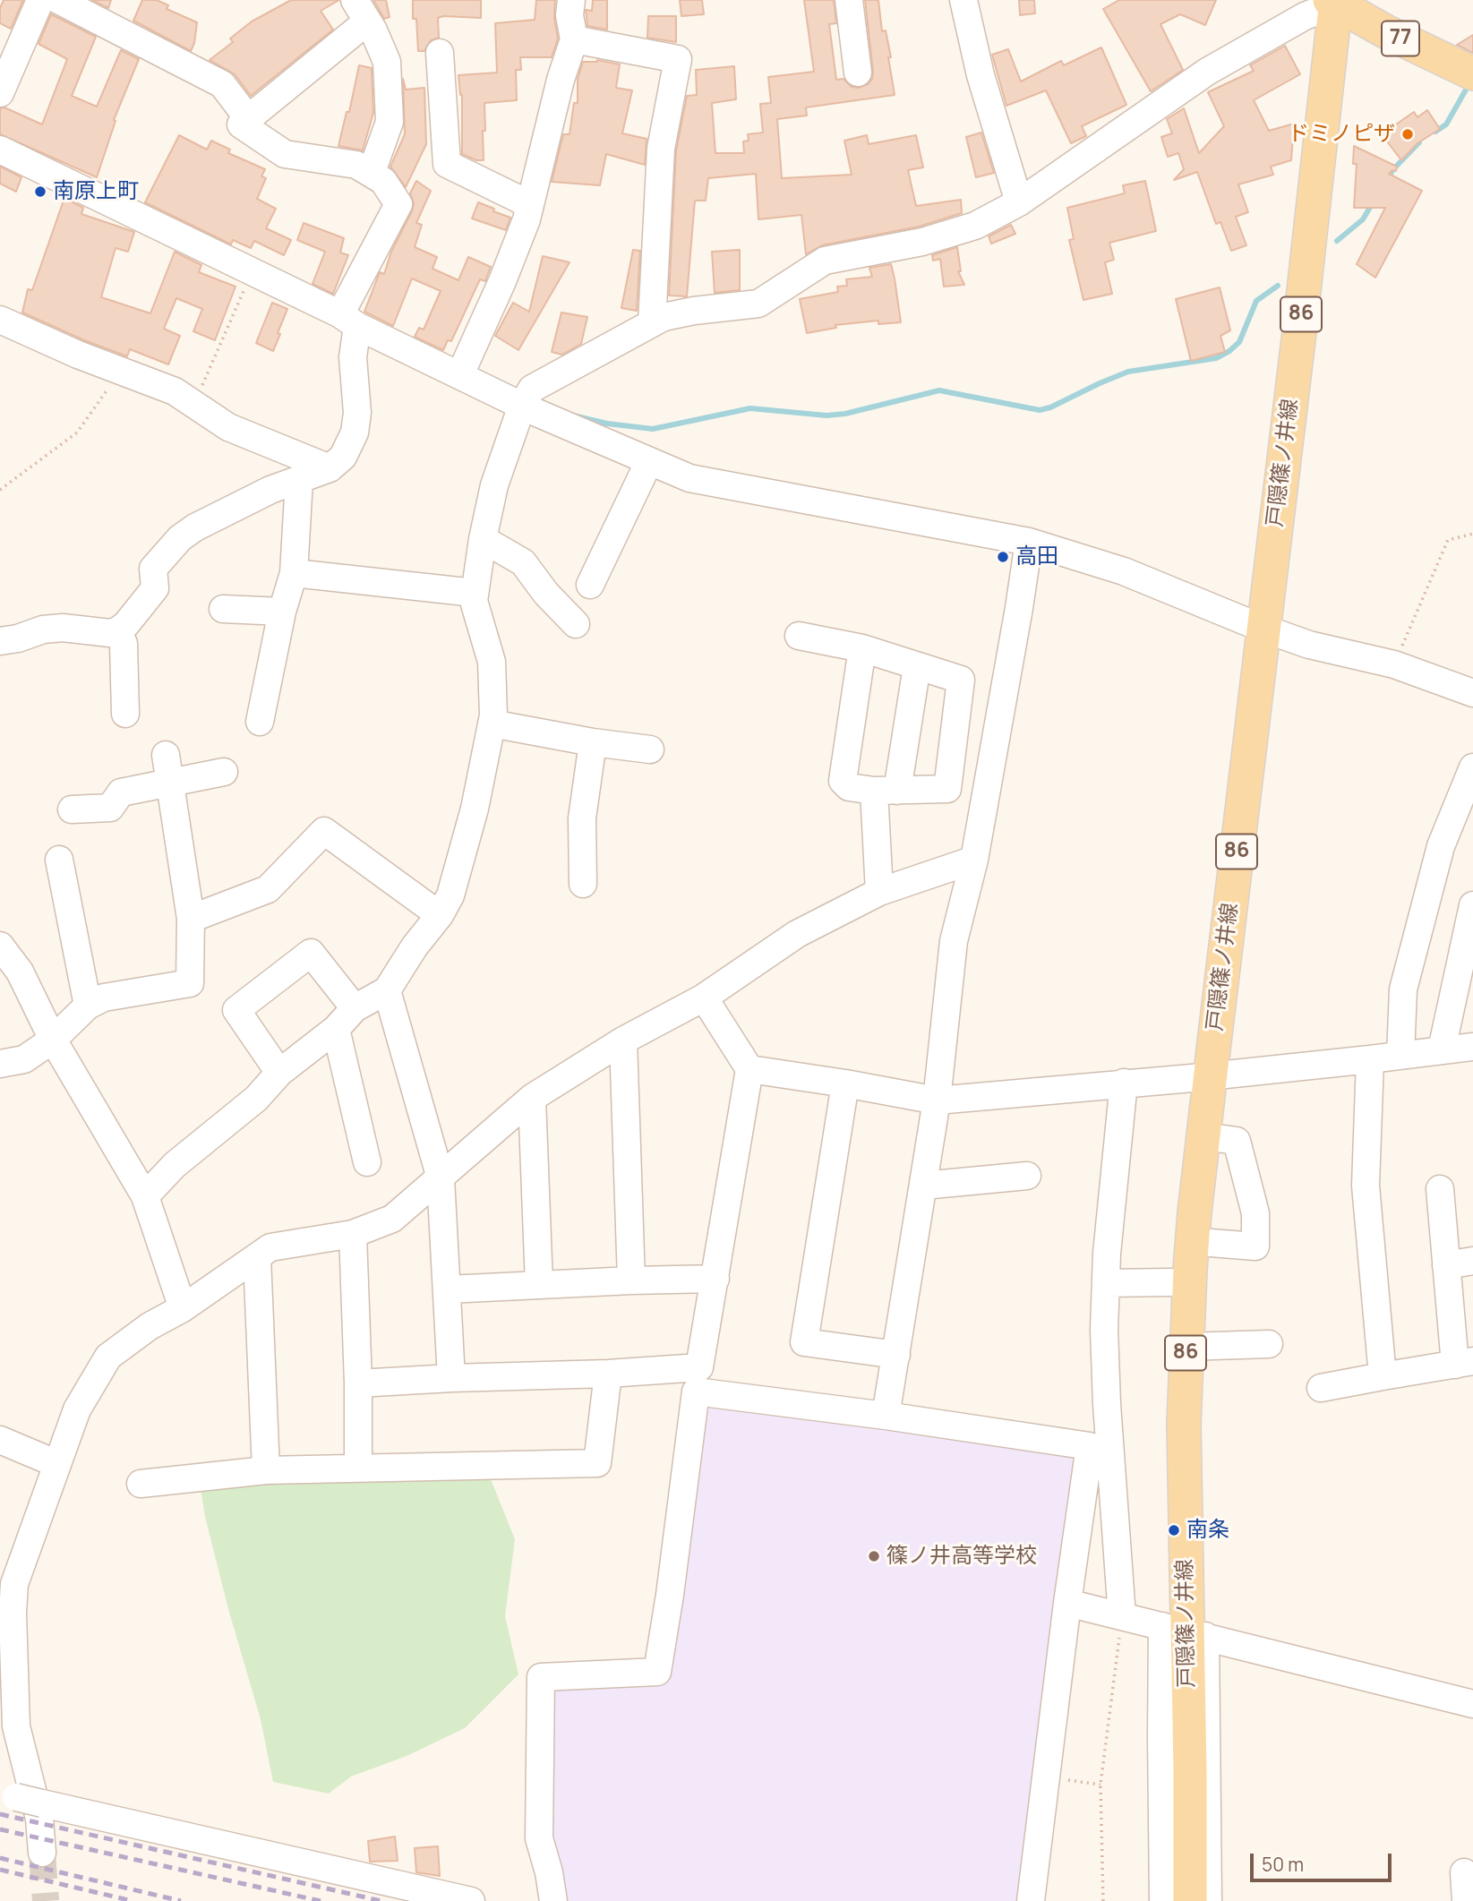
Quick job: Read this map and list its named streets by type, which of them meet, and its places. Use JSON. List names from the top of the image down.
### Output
{
  "streets": {
    "main road": ["77", "86", "戸隠篠ノ井線"]
  },
  "crossings": [
    ["77", "戸隠篠ノ井線"]
  ],
  "places": [
    "ドミノピザ",
    "南原上町",
    "高田",
    "南条",
    "篠ノ井高等学校"
  ],
  "scale_bar": "50 m"
}
